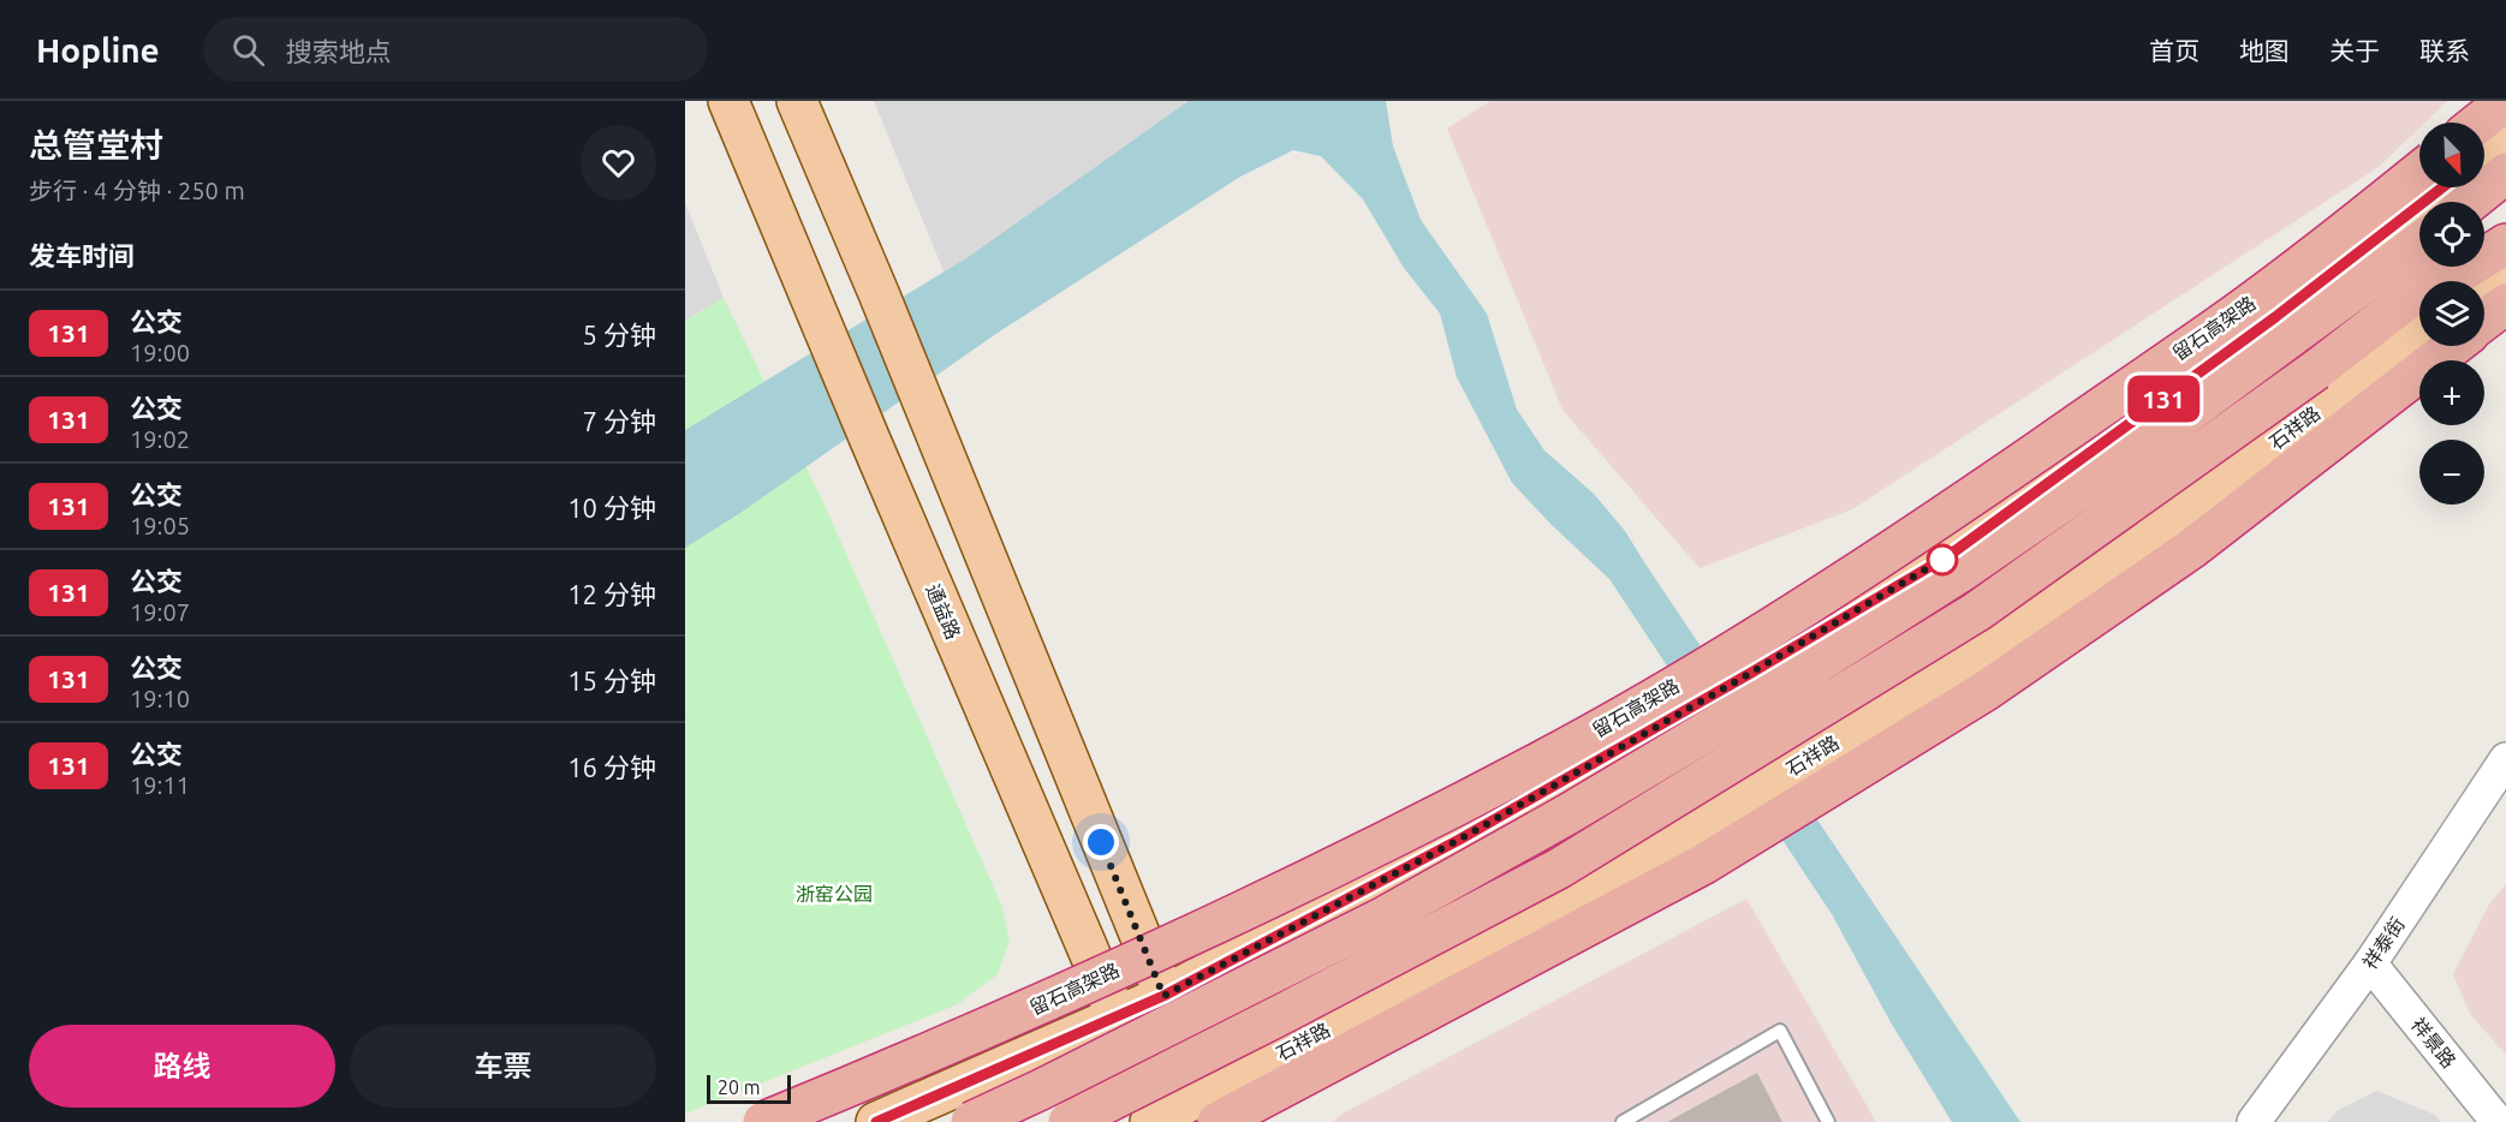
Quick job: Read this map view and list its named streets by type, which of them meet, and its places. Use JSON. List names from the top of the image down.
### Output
{
  "streets": {
    "highway": ["留石高架路"],
    "main road": ["石祥路", "通益路"],
    "street": ["祥泰街", "祥景路"]
  },
  "crossings": [
    ["石祥路", "通益路"],
    ["祥泰街", "祥景路"]
  ],
  "parks": ["浙窑公园"],
  "lines": ["bus line 131"],
  "scale_bar": "20 m",
  "north": "bottom right",
  "page": {
    "header": "Hopline",
    "search": "搜索地点",
    "nav": [
      "首页",
      "地图",
      "关于",
      "联系"
    ],
    "heading": [
      ["总管堂村", "步行 · 4 分钟 · 250 m"],
      "发车时间"
    ],
    "on_map": "131",
    "map_buttons": ["+", "−"],
    "list": [
      {
        "mark": "131",
        "name": "公交",
        "note": "19:00",
        "value": "5 分钟"
      },
      {
        "mark": "131",
        "name": "公交",
        "note": "19:02",
        "value": "7 分钟"
      },
      {
        "mark": "131",
        "name": "公交",
        "note": "19:05",
        "value": "10 分钟"
      },
      {
        "mark": "131",
        "name": "公交",
        "note": "19:07",
        "value": "12 分钟"
      },
      {
        "mark": "131",
        "name": "公交",
        "note": "19:10",
        "value": "15 分钟"
      },
      {
        "mark": "131",
        "name": "公交",
        "note": "19:11",
        "value": "16 分钟"
      }
    ],
    "buttons": ["路线", "车票"],
    "scale": "20 m"
  }
}
